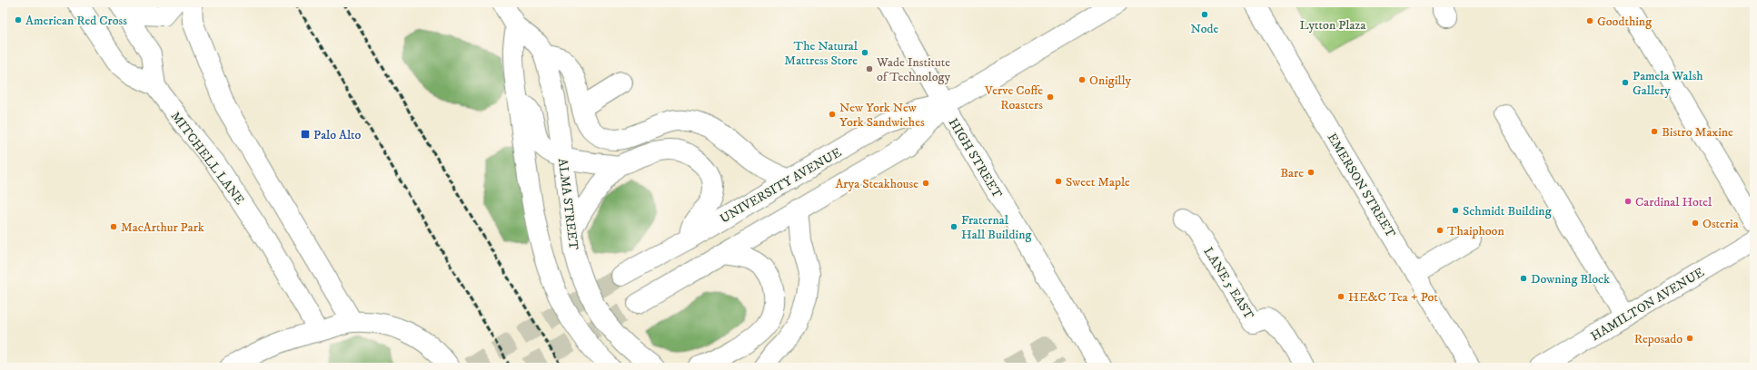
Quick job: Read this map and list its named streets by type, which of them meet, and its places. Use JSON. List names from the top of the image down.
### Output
{
  "streets": {
    "main road": [
      "MITCHELL LANE",
      "HIGH STREET",
      "UNIVERSITY AVENUE",
      "EMERSON STREET",
      "ALMA STREET",
      "LANE 5 EAST",
      "HAMILTON AVENUE"
    ]
  },
  "crossings": [
    ["HIGH STREET", "UNIVERSITY AVENUE"]
  ],
  "parks": ["Lytton Plaza"],
  "places": {
    "other": [
      "Node",
      "American Red Cross",
      "Goodthing",
      "The Natural Mattress Store",
      "Wade Institute of Technology",
      "Onigilly",
      "Pamela Walsh Gallery",
      "Verve Coffe Roasters",
      "New York New York Sandwiches",
      "Bistro Maxine",
      "Bare",
      "Sweet Maple",
      "Arya Steakhouse",
      "Cardinal Hotel",
      "Schmidt Building",
      "Osteria",
      "MacArthur Park",
      "Fraternal Hall Building",
      "Thaiphoon",
      "Downing Block",
      "HE&C Tea + Pot",
      "Reposado"
    ],
    "transit": ["Palo Alto"]
  }
}
